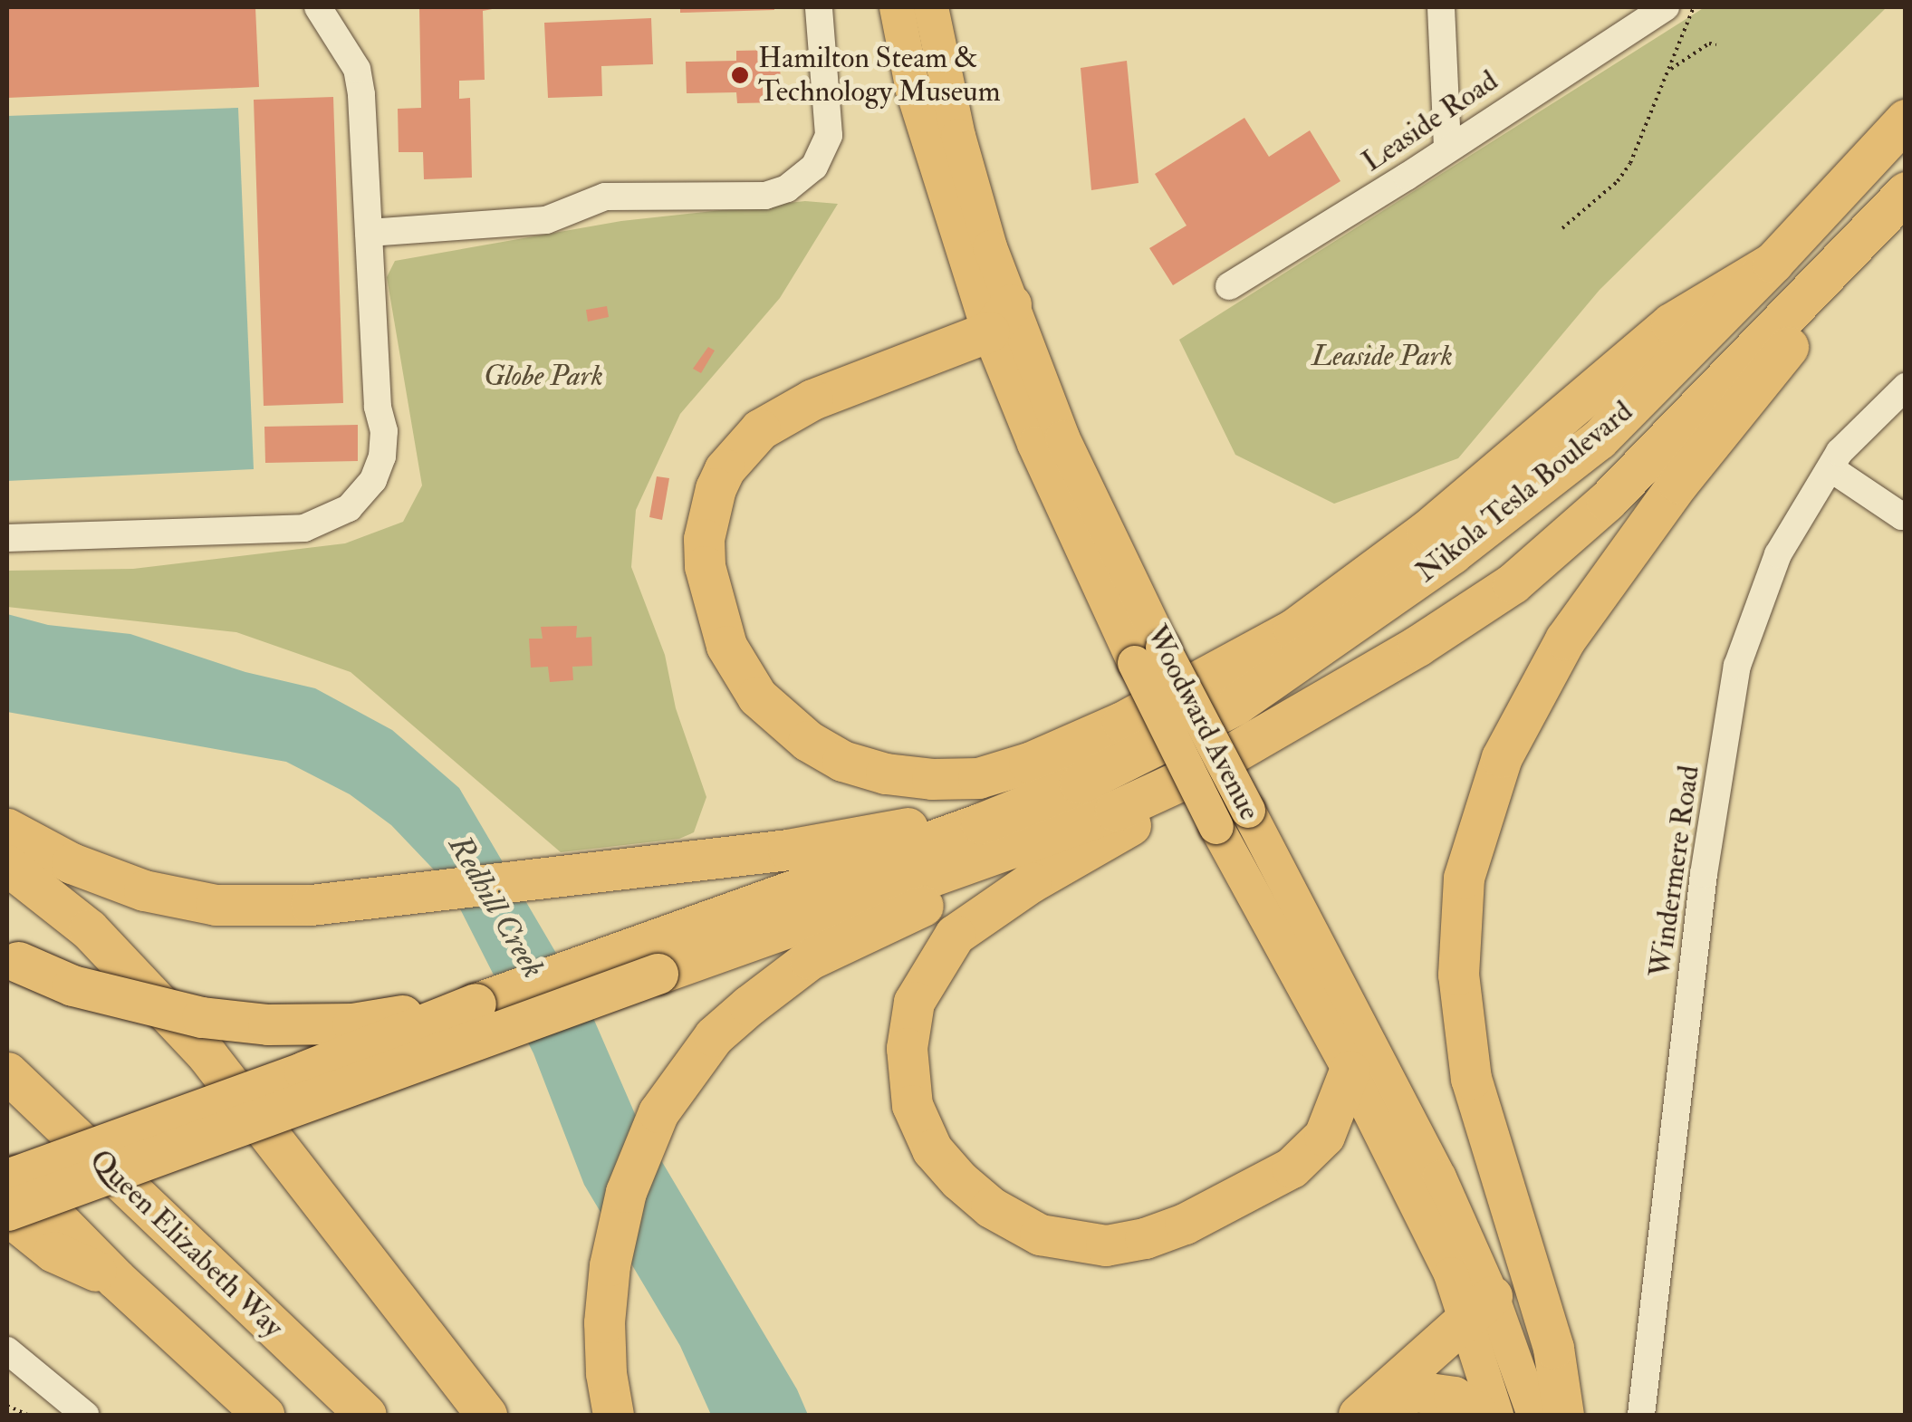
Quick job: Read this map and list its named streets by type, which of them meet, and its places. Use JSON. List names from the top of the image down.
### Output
{
  "streets": {
    "highway": ["Nikola Tesla Boulevard", "Queen Elizabeth Way"],
    "main road": ["Woodward Avenue"],
    "street": ["Leaside Road", "Windermere Road"]
  },
  "water": ["Redhill Creek"],
  "parks": ["Leaside Park", "Globe Park"],
  "places": ["Hamilton Steam & Technology Museum"]
}
